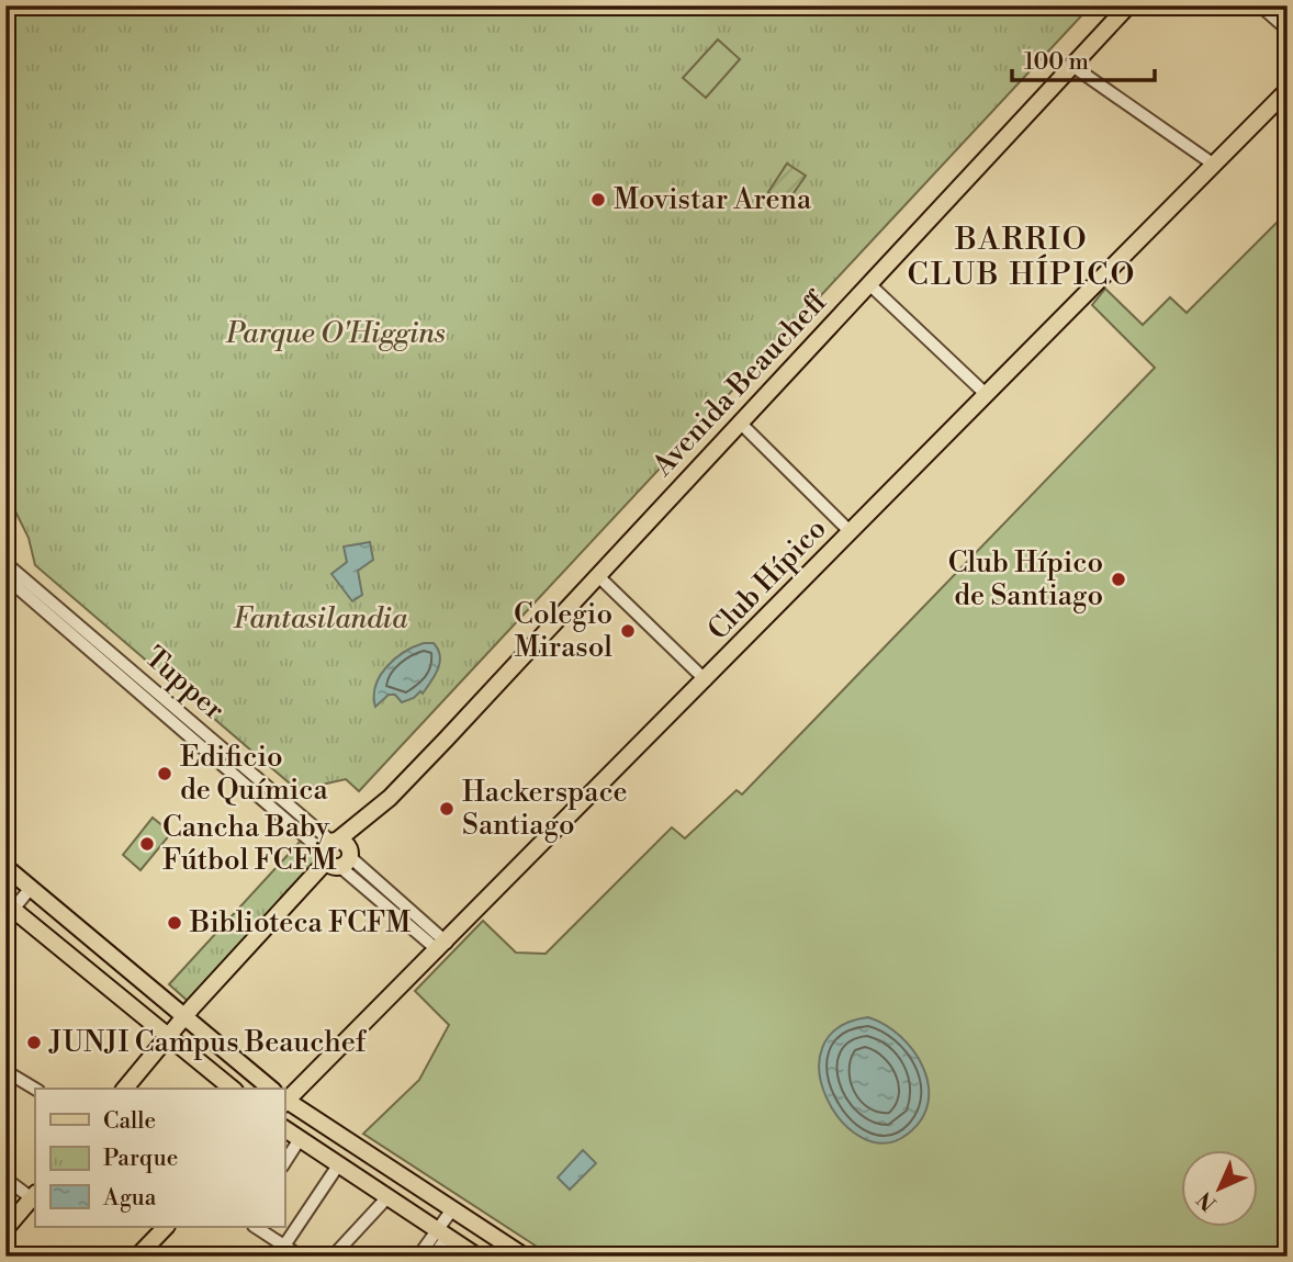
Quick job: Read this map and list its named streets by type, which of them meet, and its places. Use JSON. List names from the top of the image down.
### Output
{
  "streets": {
    "main road": ["Avenida Beaucheff", "Club Hípico"],
    "street": ["Tupper"]
  },
  "crossings": [
    ["Avenida Beaucheff", "Tupper"],
    ["Club Hípico", "Tupper"]
  ],
  "districts": ["BARRIO CLUB HÍPICO"],
  "parks": ["Parque O'Higgins", "Fantasilandia"],
  "places": [
    "Movistar Arena",
    "Club Hípico de Santiago",
    "Colegio Mirasol",
    "Edificio de Química",
    "Hackerspace Santiago",
    "Cancha Baby Fútbol FCFM",
    "Biblioteca FCFM",
    "JUNJI Campus Beauchef"
  ],
  "legend": ["Calle", "Parque", "Agua"],
  "scale_bar": "100 m",
  "north": "bottom left"
}
